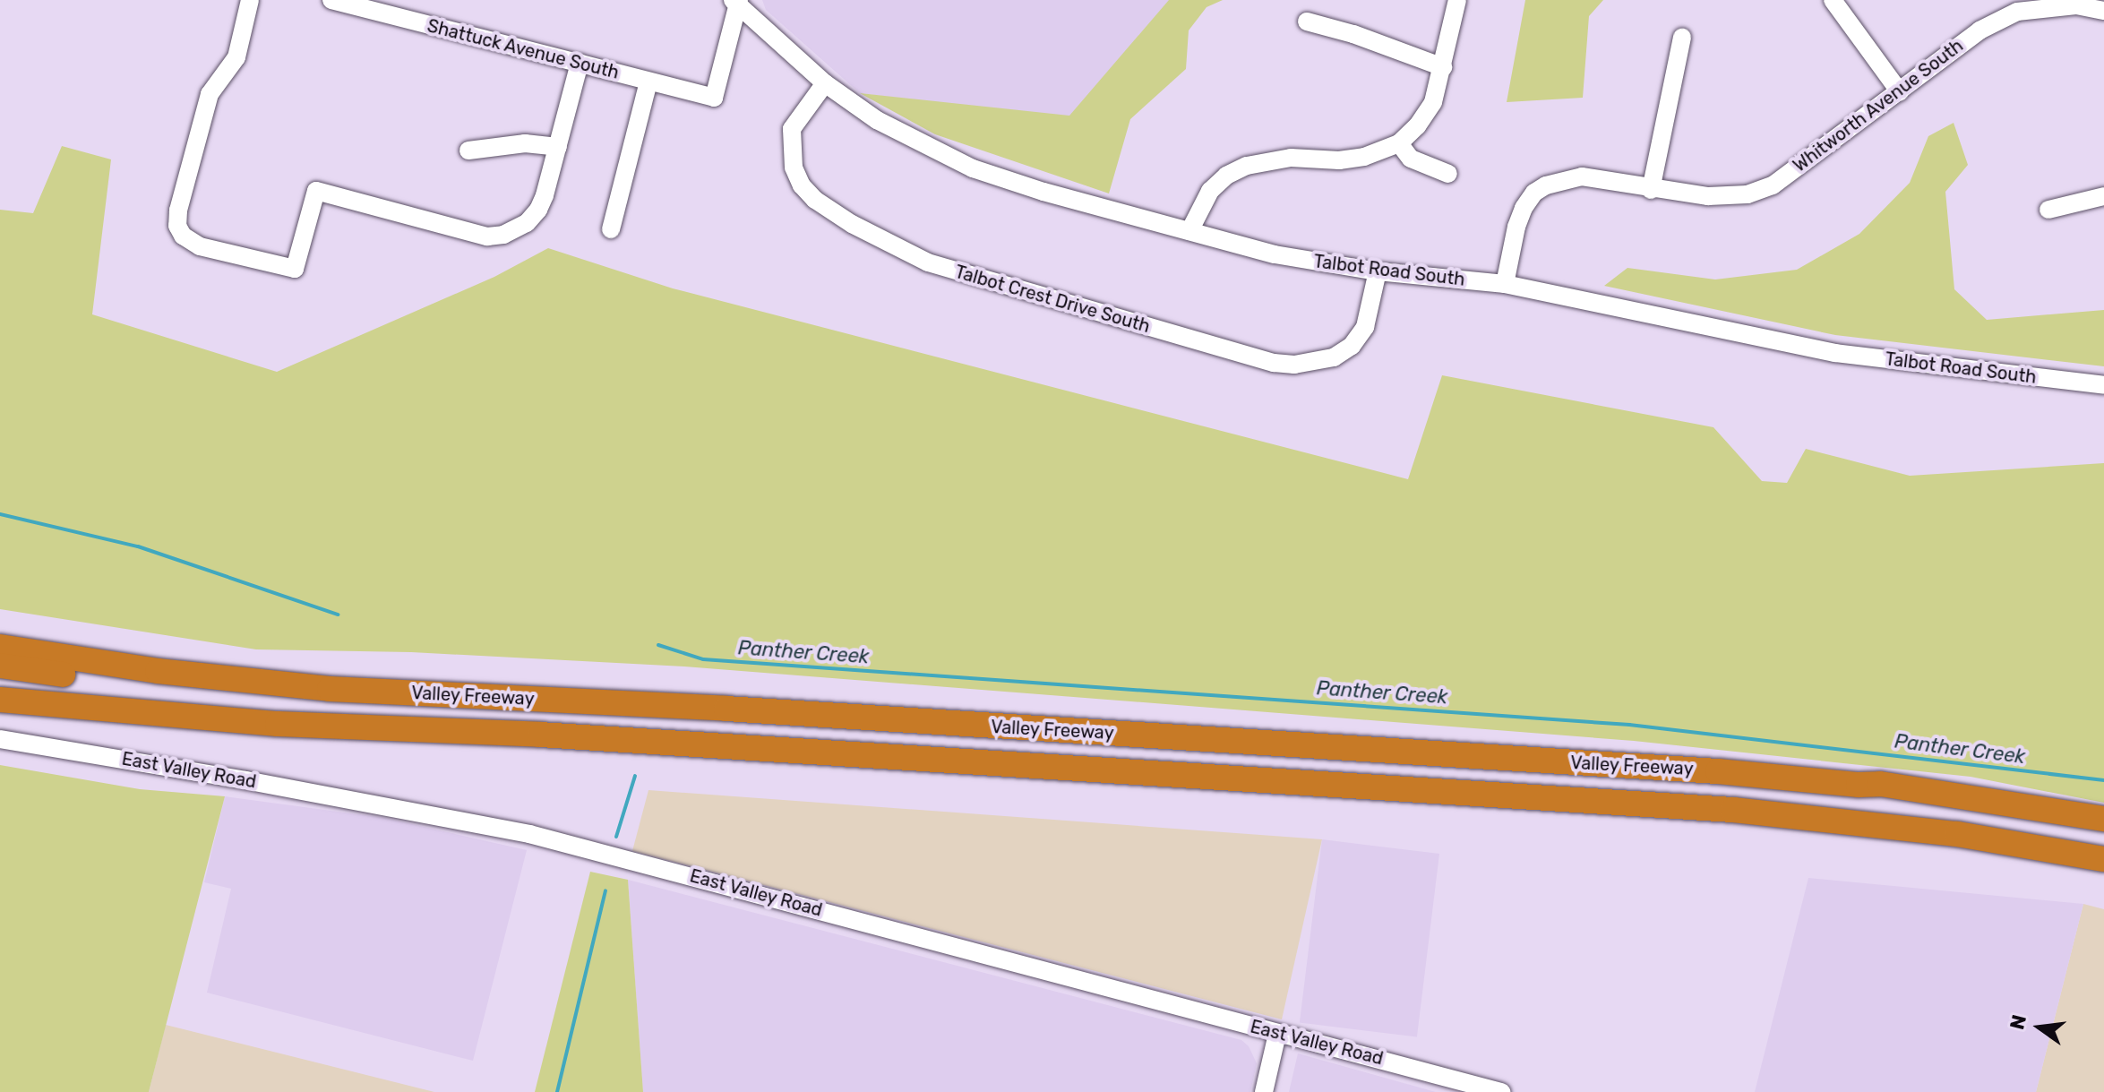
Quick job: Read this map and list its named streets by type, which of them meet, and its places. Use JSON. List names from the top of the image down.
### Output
{
  "streets": {
    "highway": ["Valley Freeway"],
    "street": [
      "Shattuck Avenue South",
      "Whitworth Avenue South",
      "Talbot Road South",
      "Talbot Crest Drive South",
      "East Valley Road"
    ]
  },
  "crossings": [
    ["Shattuck Avenue South", "Talbot Road South"],
    ["Whitworth Avenue South", "Talbot Road South"],
    ["Talbot Road South", "Talbot Crest Drive South"]
  ],
  "water": ["Panther Creek"],
  "north": "left"
}
